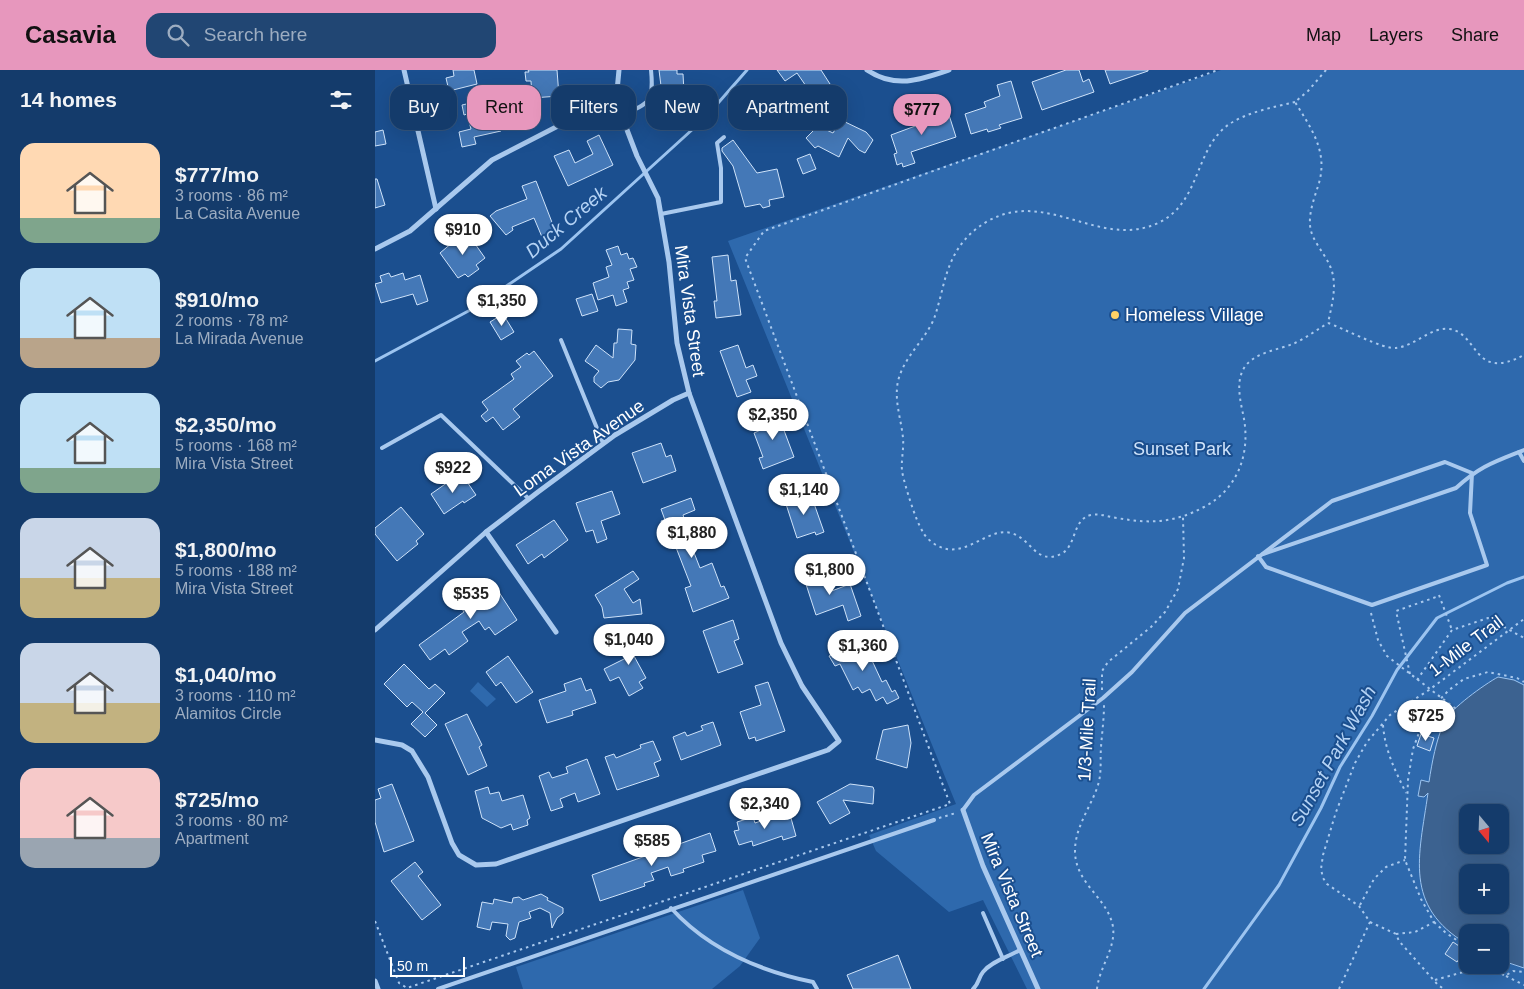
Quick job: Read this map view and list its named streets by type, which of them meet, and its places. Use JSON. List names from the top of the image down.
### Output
{
  "streets": {
    "street": ["Mira Vista Street", "Loma Vista Avenue"],
    "path": ["1-Mile Trail", "1/3-Mile Trail"]
  },
  "crossings": [
    ["Mira Vista Street", "Loma Vista Avenue"]
  ],
  "water": ["Duck Creek", "Sunset Park Wash"],
  "parks": ["Sunset Park"],
  "places": ["Homeless Village"],
  "scale_bar": "50 m",
  "north": "bottom",
  "page": {
    "header": "Casavia",
    "search": "Search here",
    "nav": ["Map", "Layers", "Share"],
    "heading": "14 homes",
    "chip": [
      "Buy",
      "Rent",
      "Filters",
      "New",
      "Apartment"
    ],
    "price": [
      "$777",
      "$910",
      "$1,350",
      "$2,350",
      "$922",
      "$1,140",
      "$1,880",
      "$1,800",
      "$535",
      "$1,040",
      "$1,360",
      "$725",
      "$2,340",
      "$585"
    ],
    "list": [
      {
        "name": "$777/mo",
        "note": "3 rooms · 86 m² · La Casita Avenue"
      },
      {
        "name": "$910/mo",
        "note": "2 rooms · 78 m² · La Mirada Avenue"
      },
      {
        "name": "$2,350/mo",
        "note": "5 rooms · 168 m² · Mira Vista Street"
      },
      {
        "name": "$1,800/mo",
        "note": "5 rooms · 188 m² · Mira Vista Street"
      },
      {
        "name": "$1,040/mo",
        "note": "3 rooms · 110 m² · Alamitos Circle"
      },
      {
        "name": "$725/mo",
        "note": "3 rooms · 80 m² · Apartment"
      }
    ],
    "map_buttons": ["+", "−"],
    "scale": "50 m"
  }
}
